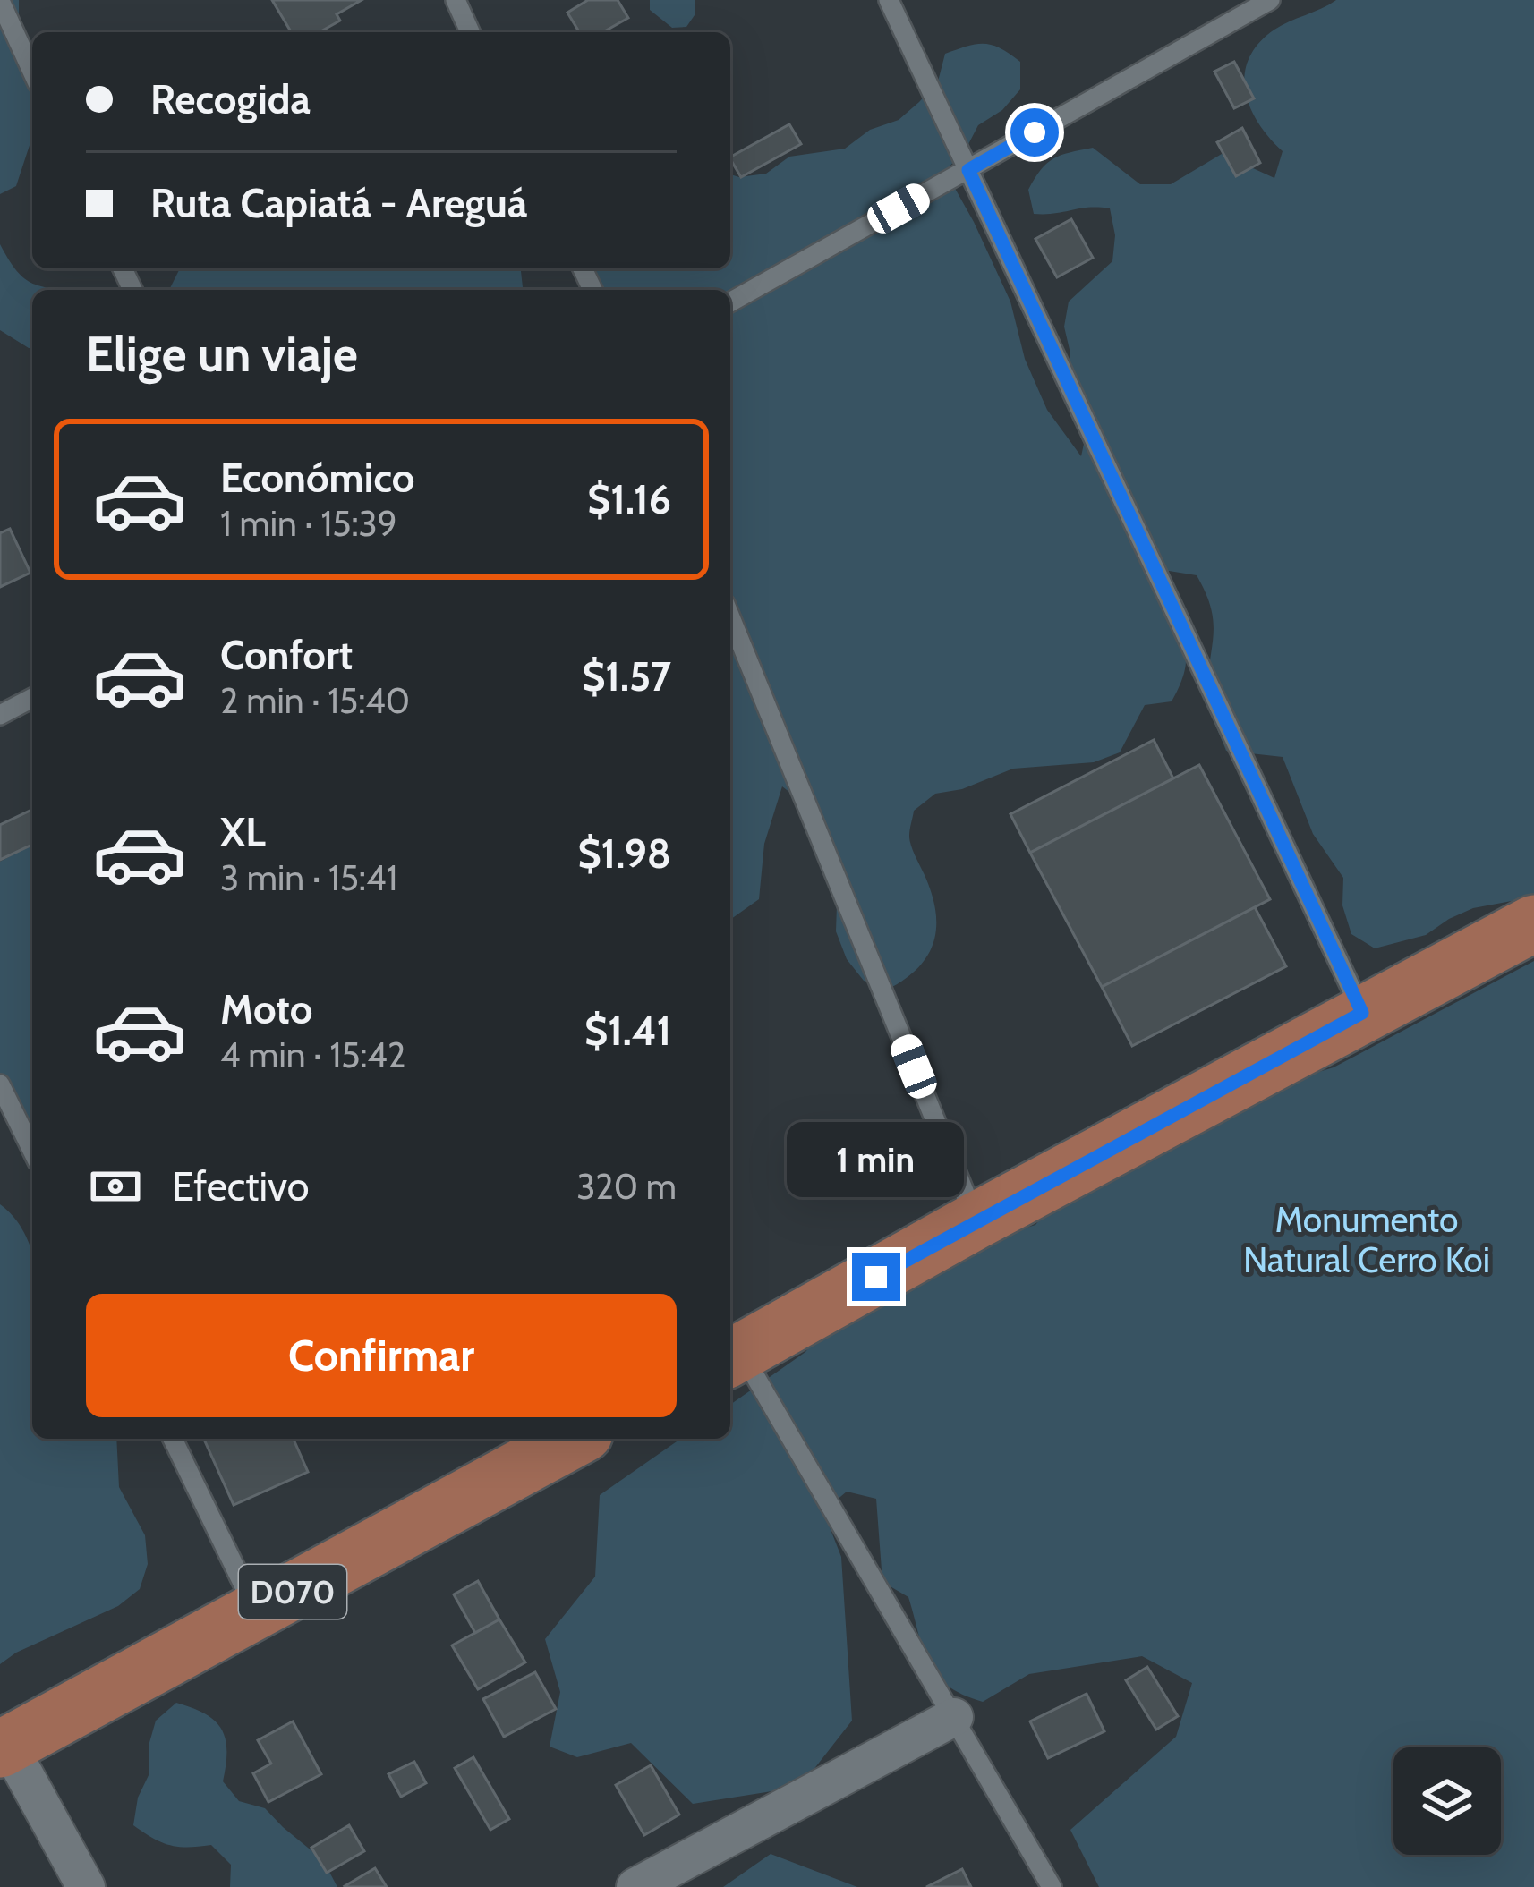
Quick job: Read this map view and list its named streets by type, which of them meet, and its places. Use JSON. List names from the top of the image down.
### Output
{
  "streets": {
    "main road": ["D070"]
  },
  "parks": ["Monumento Natural Cerro Koi"],
  "page": {
    "banner": ["Recogida", "Ruta Capiatá - Areguá"],
    "heading": "Elige un viaje",
    "list": [
      {
        "name": "Económico",
        "note": "1 min · 15:39",
        "value": "$1.16"
      },
      {
        "name": "Confort",
        "note": "2 min · 15:40",
        "value": "$1.57"
      },
      {
        "name": "XL",
        "note": "3 min · 15:41",
        "value": "$1.98"
      },
      {
        "name": "Moto",
        "note": "4 min · 15:42",
        "value": "$1.41"
      }
    ],
    "bubble": "1 min",
    "pay": ["Efectivo", "320 m"],
    "buttons": "Confirmar"
  }
}
